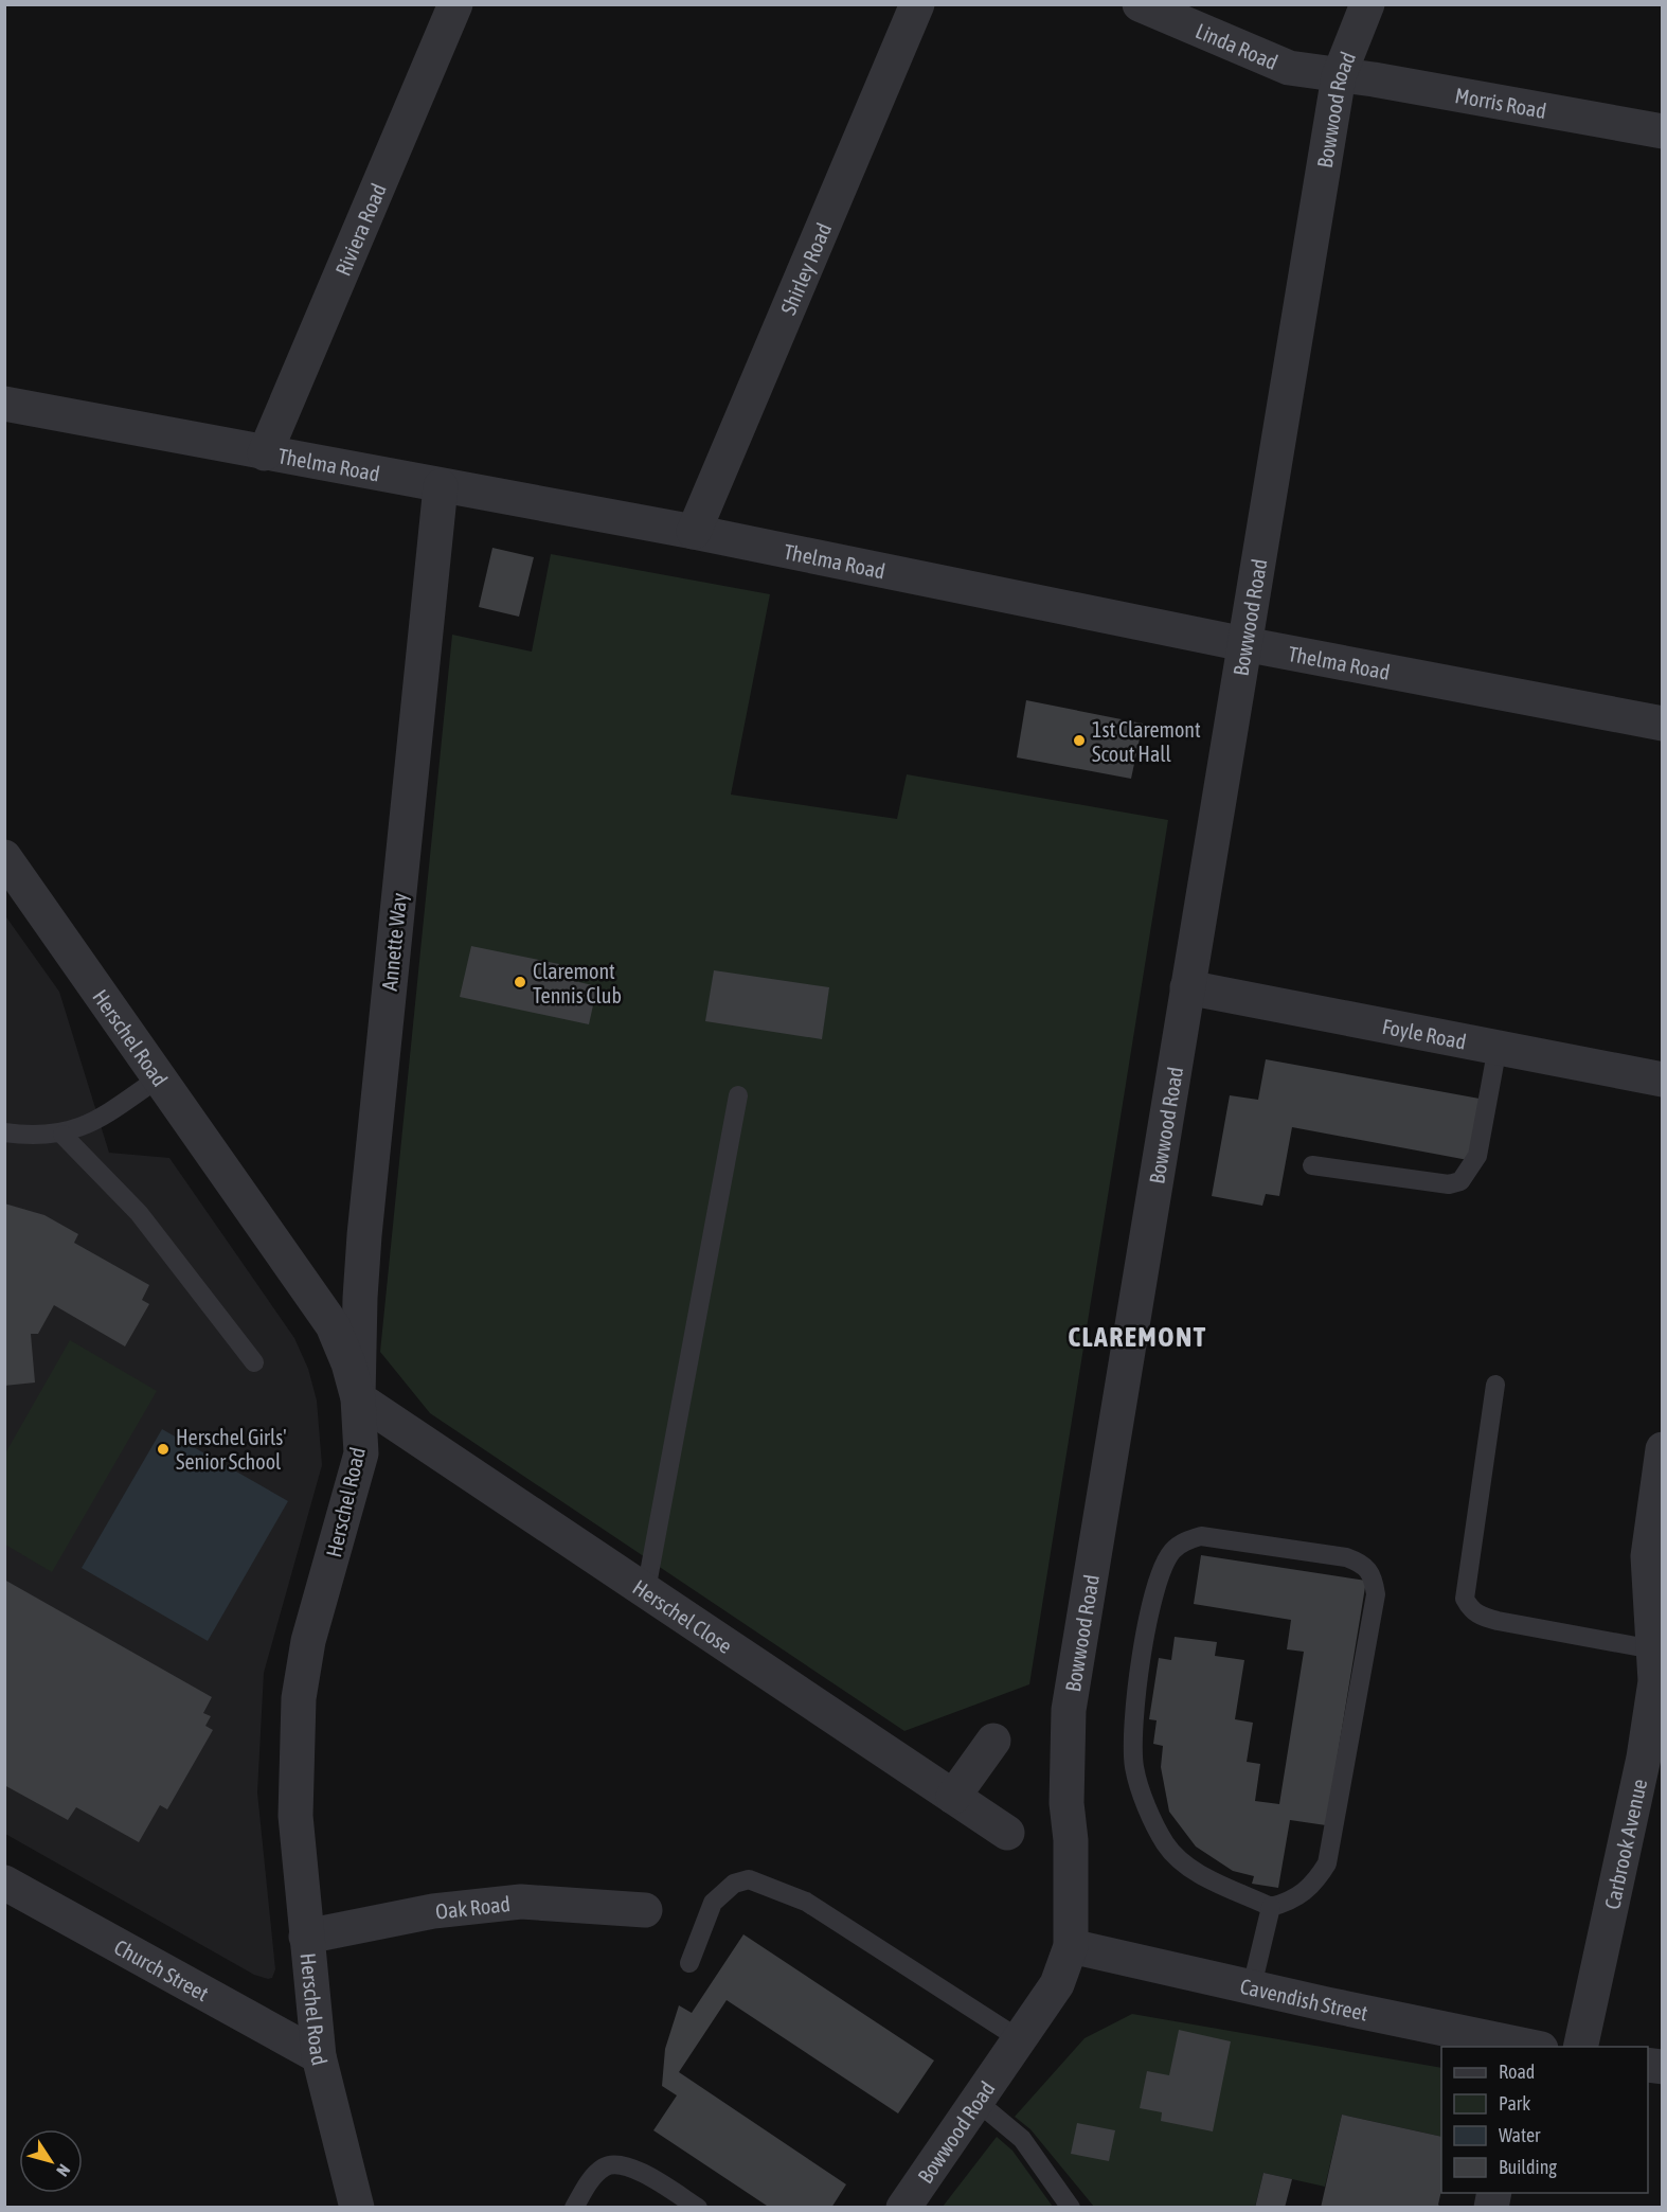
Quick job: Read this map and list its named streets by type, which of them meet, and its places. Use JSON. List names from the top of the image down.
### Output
{
  "streets": {
    "street": [
      "Linda Road",
      "Morris Road",
      "Bowwood Road",
      "Riviera Road",
      "Shirley Road",
      "Thelma Road",
      "Annette Way",
      "Foyle Road",
      "Herschel Road",
      "Herschel Close",
      "Carbrook Avenue",
      "Oak Road",
      "Church Street",
      "Cavendish Street"
    ]
  },
  "crossings": [
    ["Linda Road", "Morris Road"],
    ["Linda Road", "Bowwood Road"],
    ["Morris Road", "Bowwood Road"],
    ["Bowwood Road", "Thelma Road"],
    ["Bowwood Road", "Foyle Road"],
    ["Bowwood Road", "Cavendish Street"],
    ["Riviera Road", "Thelma Road"],
    ["Shirley Road", "Thelma Road"],
    ["Thelma Road", "Annette Way"],
    ["Annette Way", "Herschel Road"],
    ["Annette Way", "Herschel Close"],
    ["Herschel Road", "Herschel Close"],
    ["Herschel Road", "Oak Road"],
    ["Herschel Road", "Church Street"]
  ],
  "districts": ["CLAREMONT"],
  "places": ["1st Claremont Scout Hall", "Claremont Tennis Club", "Herschel Girls' Senior School"],
  "legend": [
    "Road",
    "Park",
    "Water",
    "Building"
  ],
  "north": "bottom right"
}
